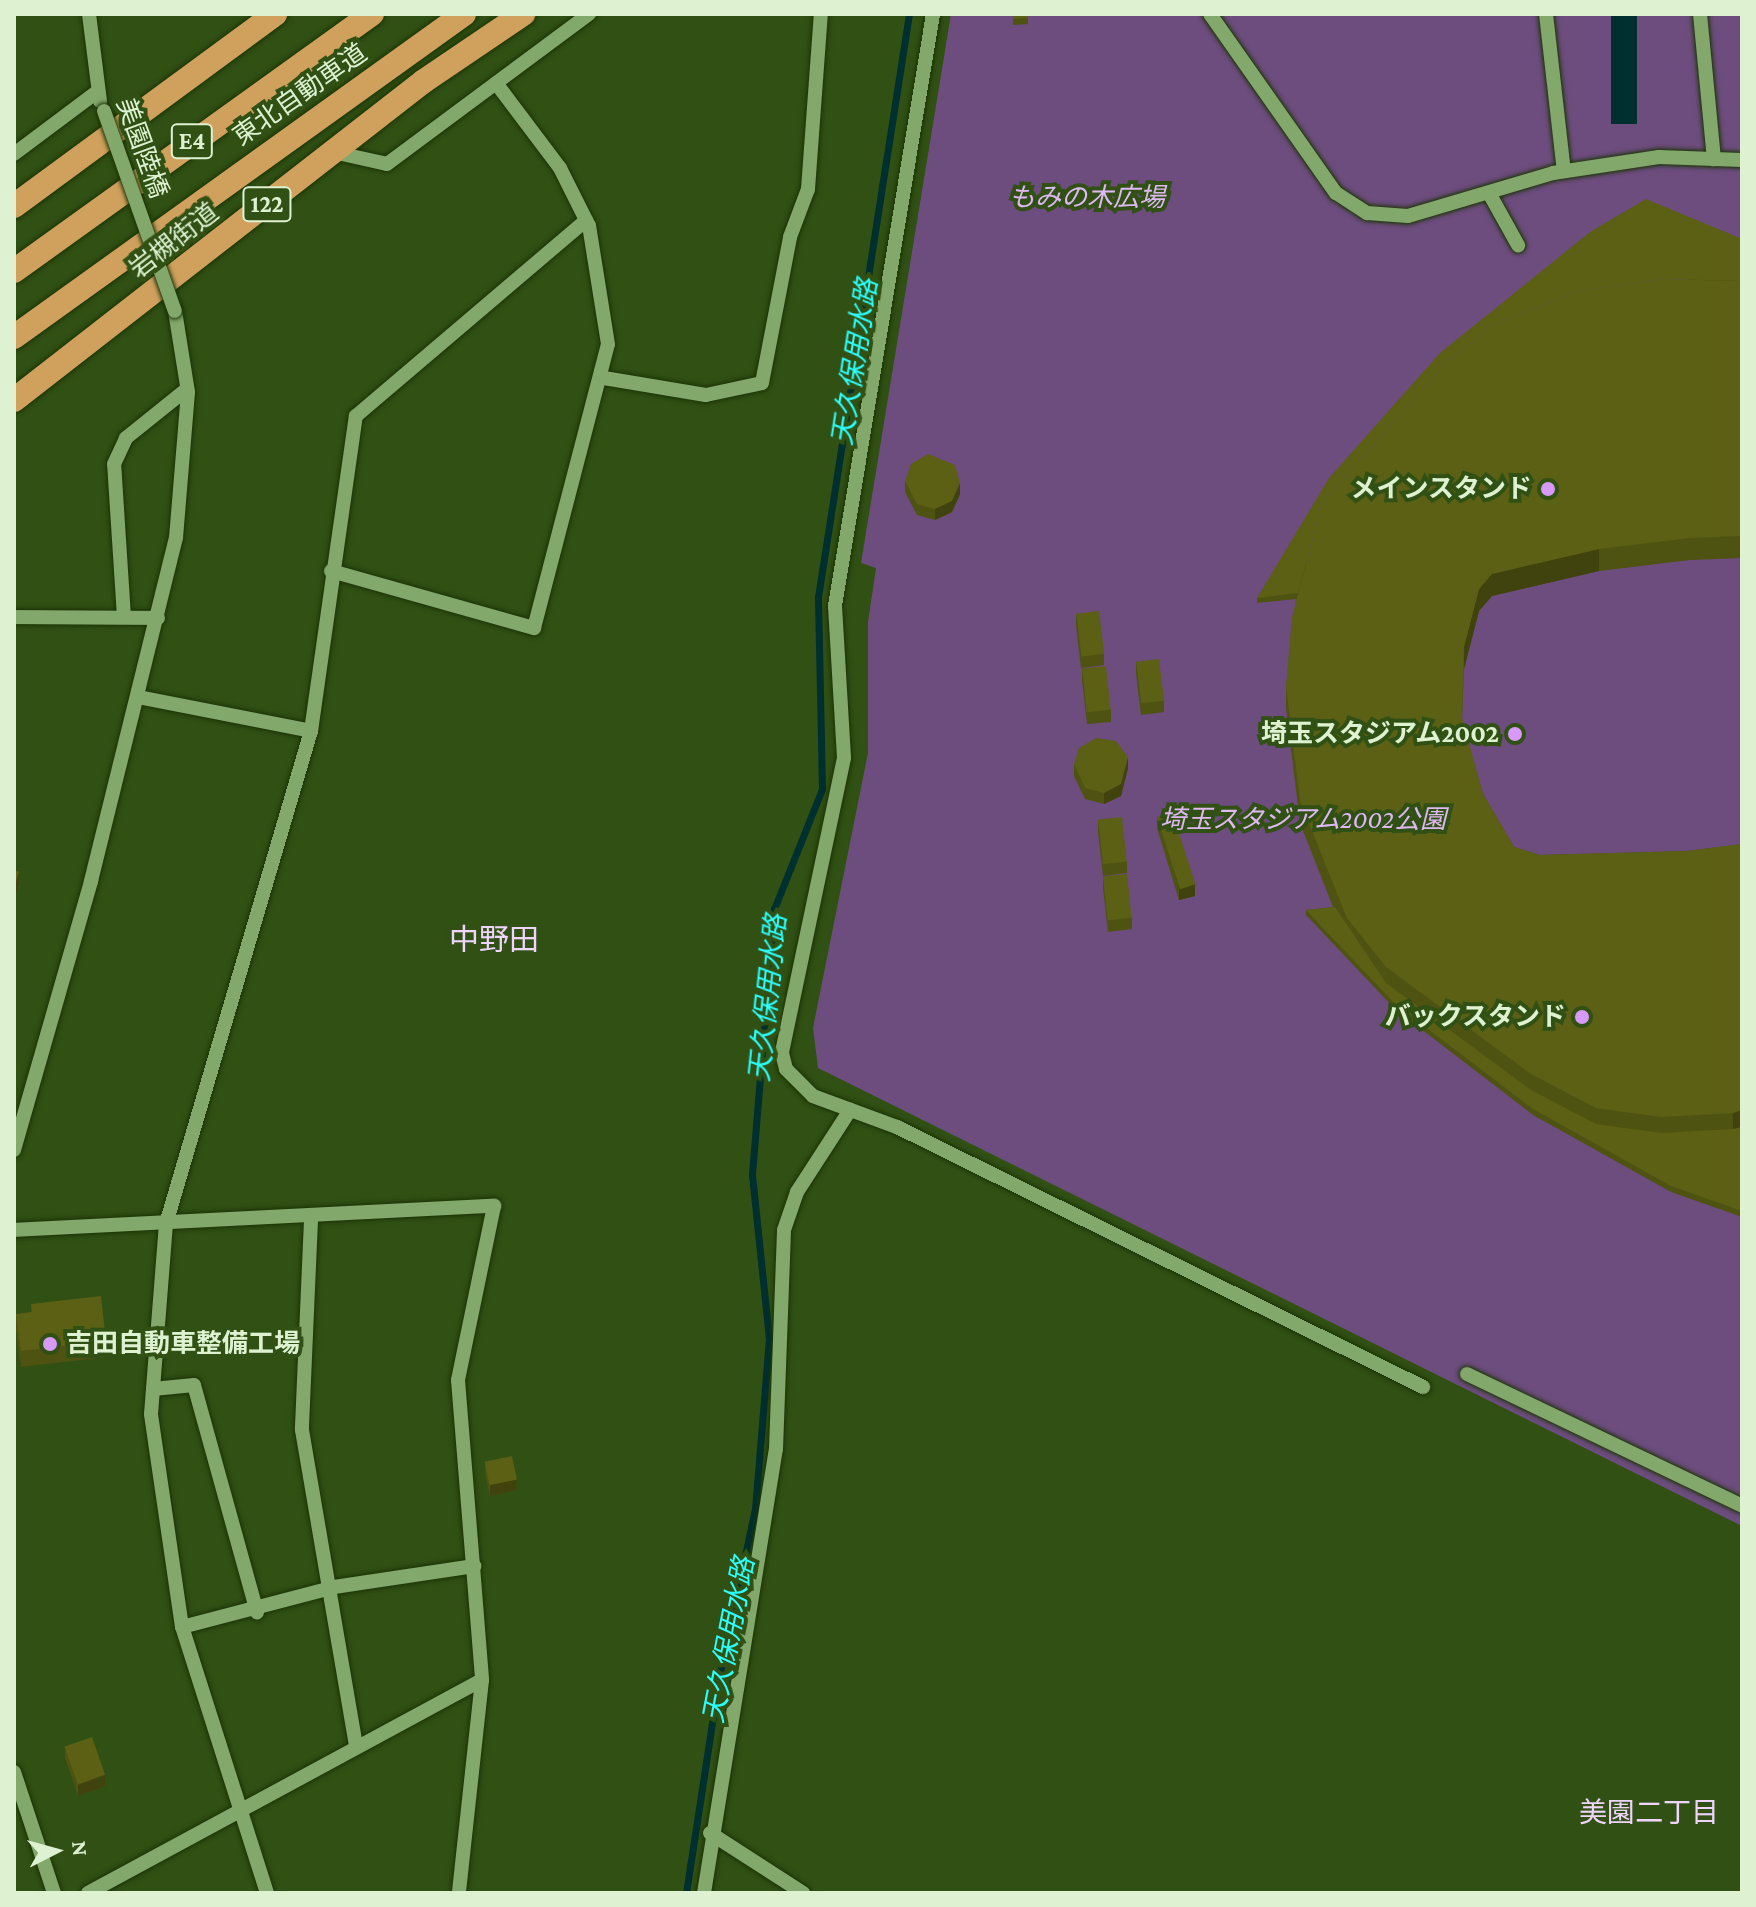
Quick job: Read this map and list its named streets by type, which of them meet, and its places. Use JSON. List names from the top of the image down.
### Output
{
  "streets": {
    "highway": [
      "東北自動車道",
      "E4",
      "122",
      "岩槻街道"
    ],
    "street": ["美園陸橋"]
  },
  "districts": ["中野田", "美園二丁目"],
  "water": ["天久保用水路"],
  "parks": ["もみの木広場", "埼玉スタジアム2002公園"],
  "places": [
    "メインスタンド",
    "埼玉スタジアム2002",
    "バックスタンド",
    "吉田自動車整備工場"
  ],
  "north": "right"
}
